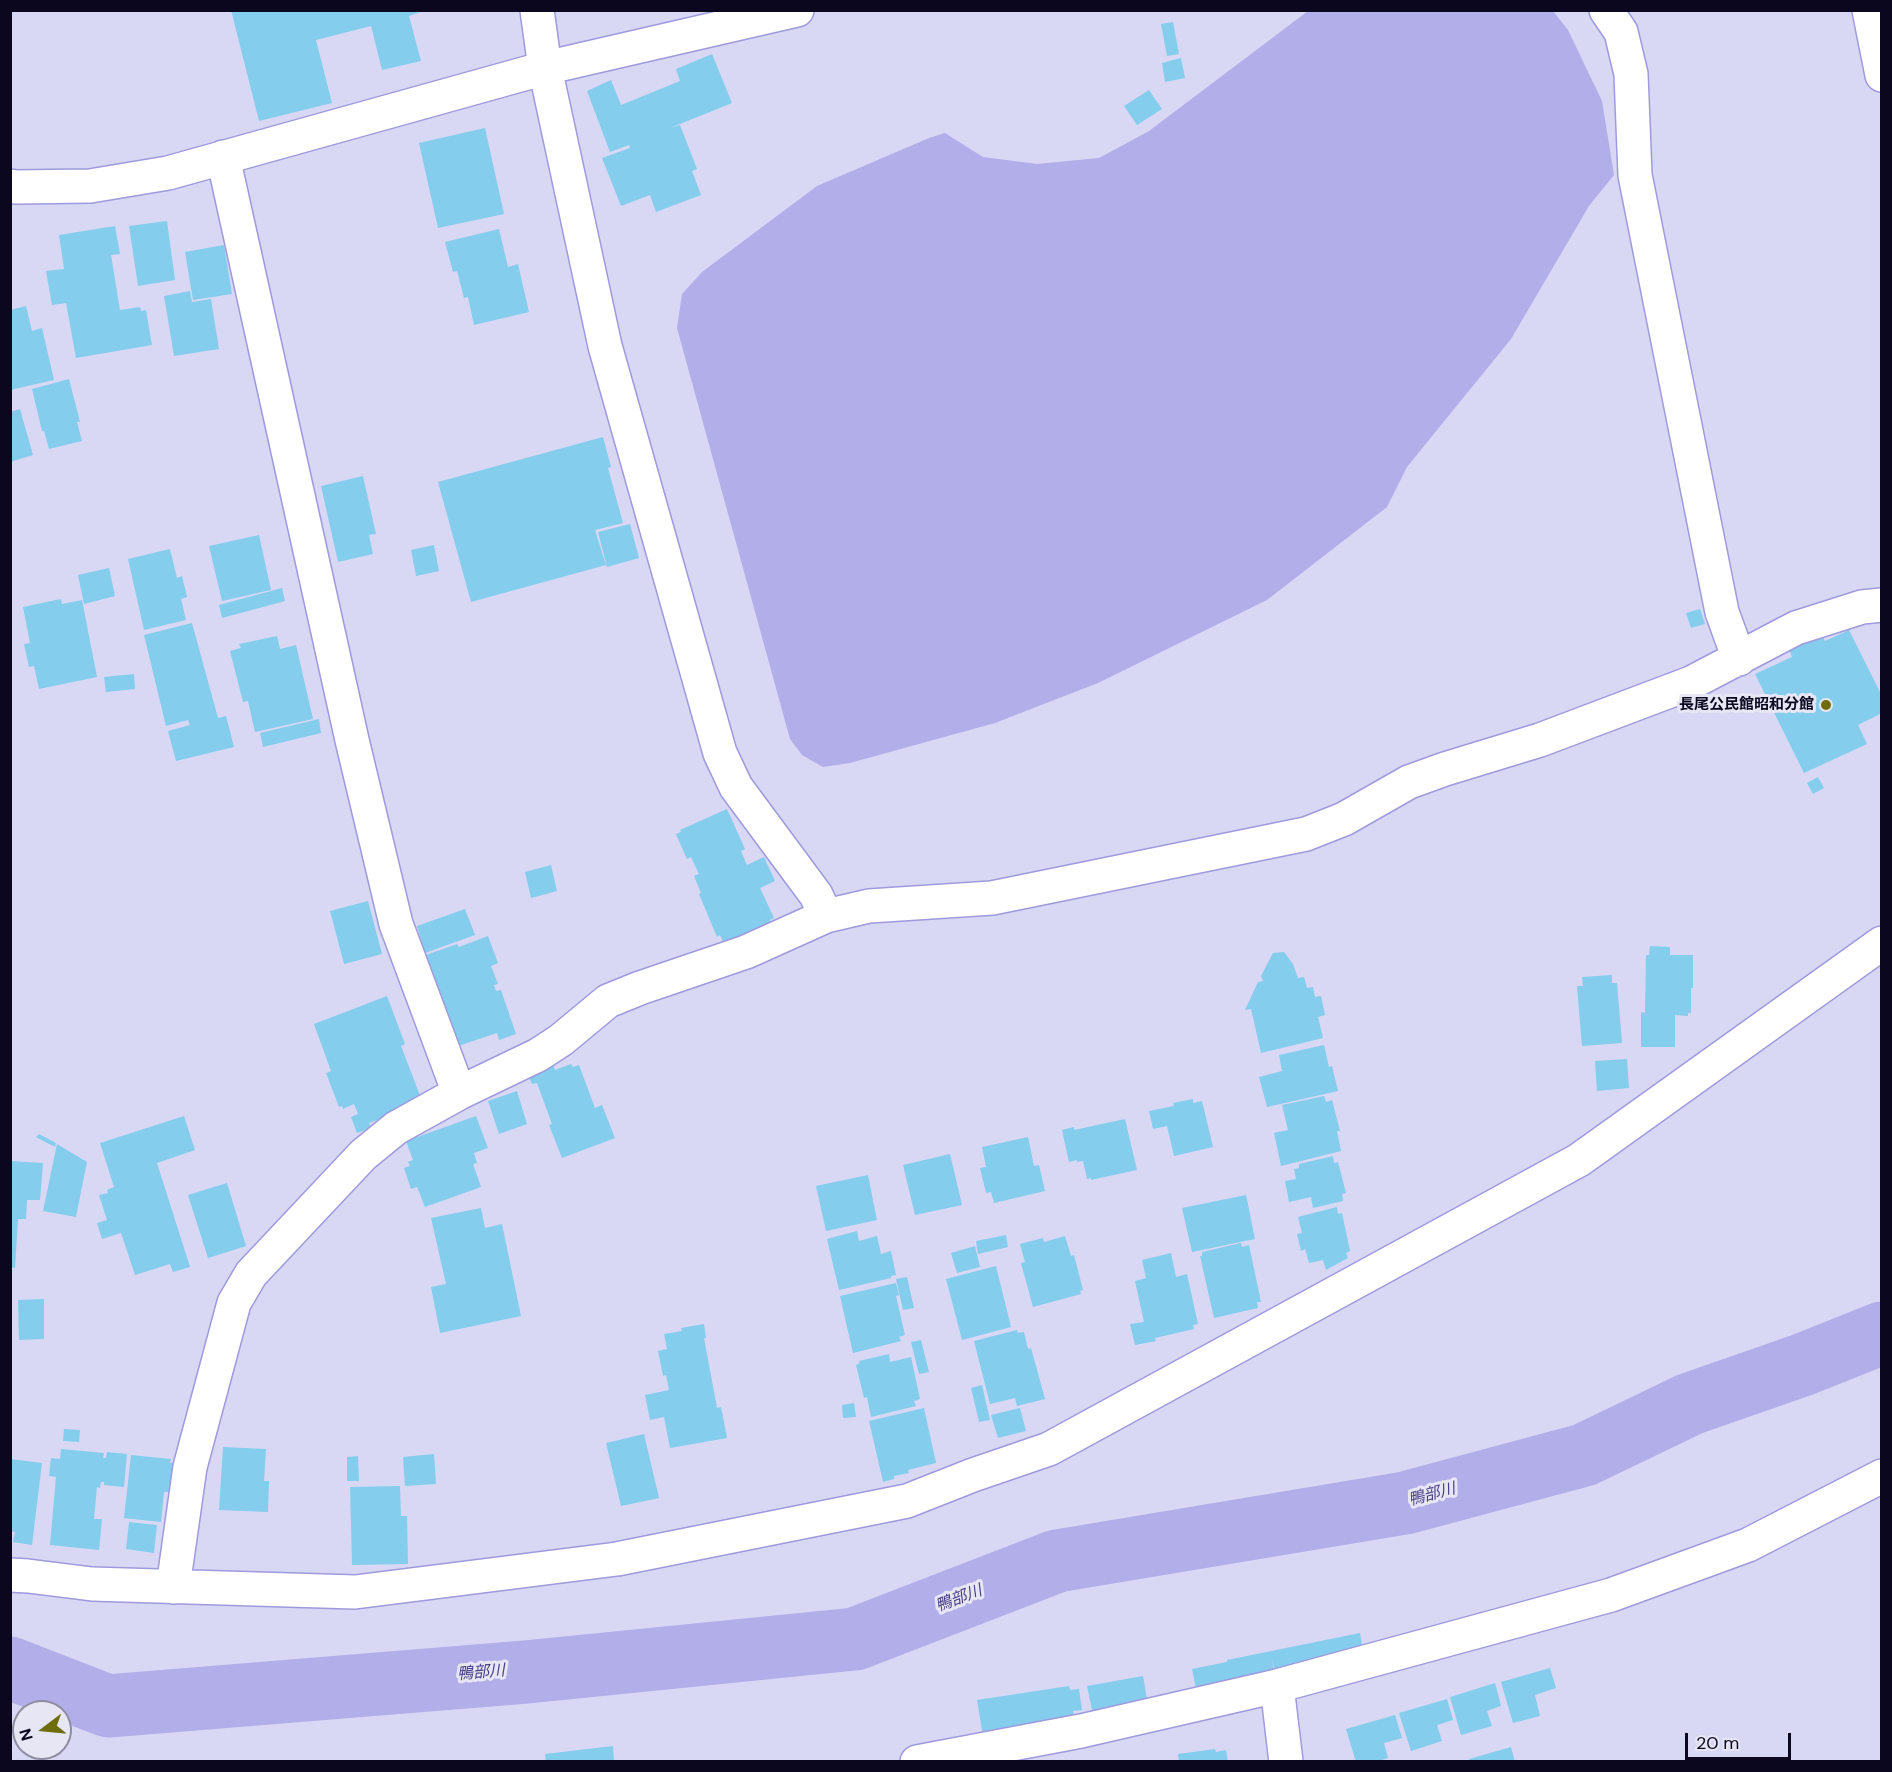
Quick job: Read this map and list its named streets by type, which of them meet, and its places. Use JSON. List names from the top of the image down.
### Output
{
  "water": ["鴨部川"],
  "places": ["長尾公民館昭和分館"],
  "scale_bar": "20 m",
  "north": "left"
}
